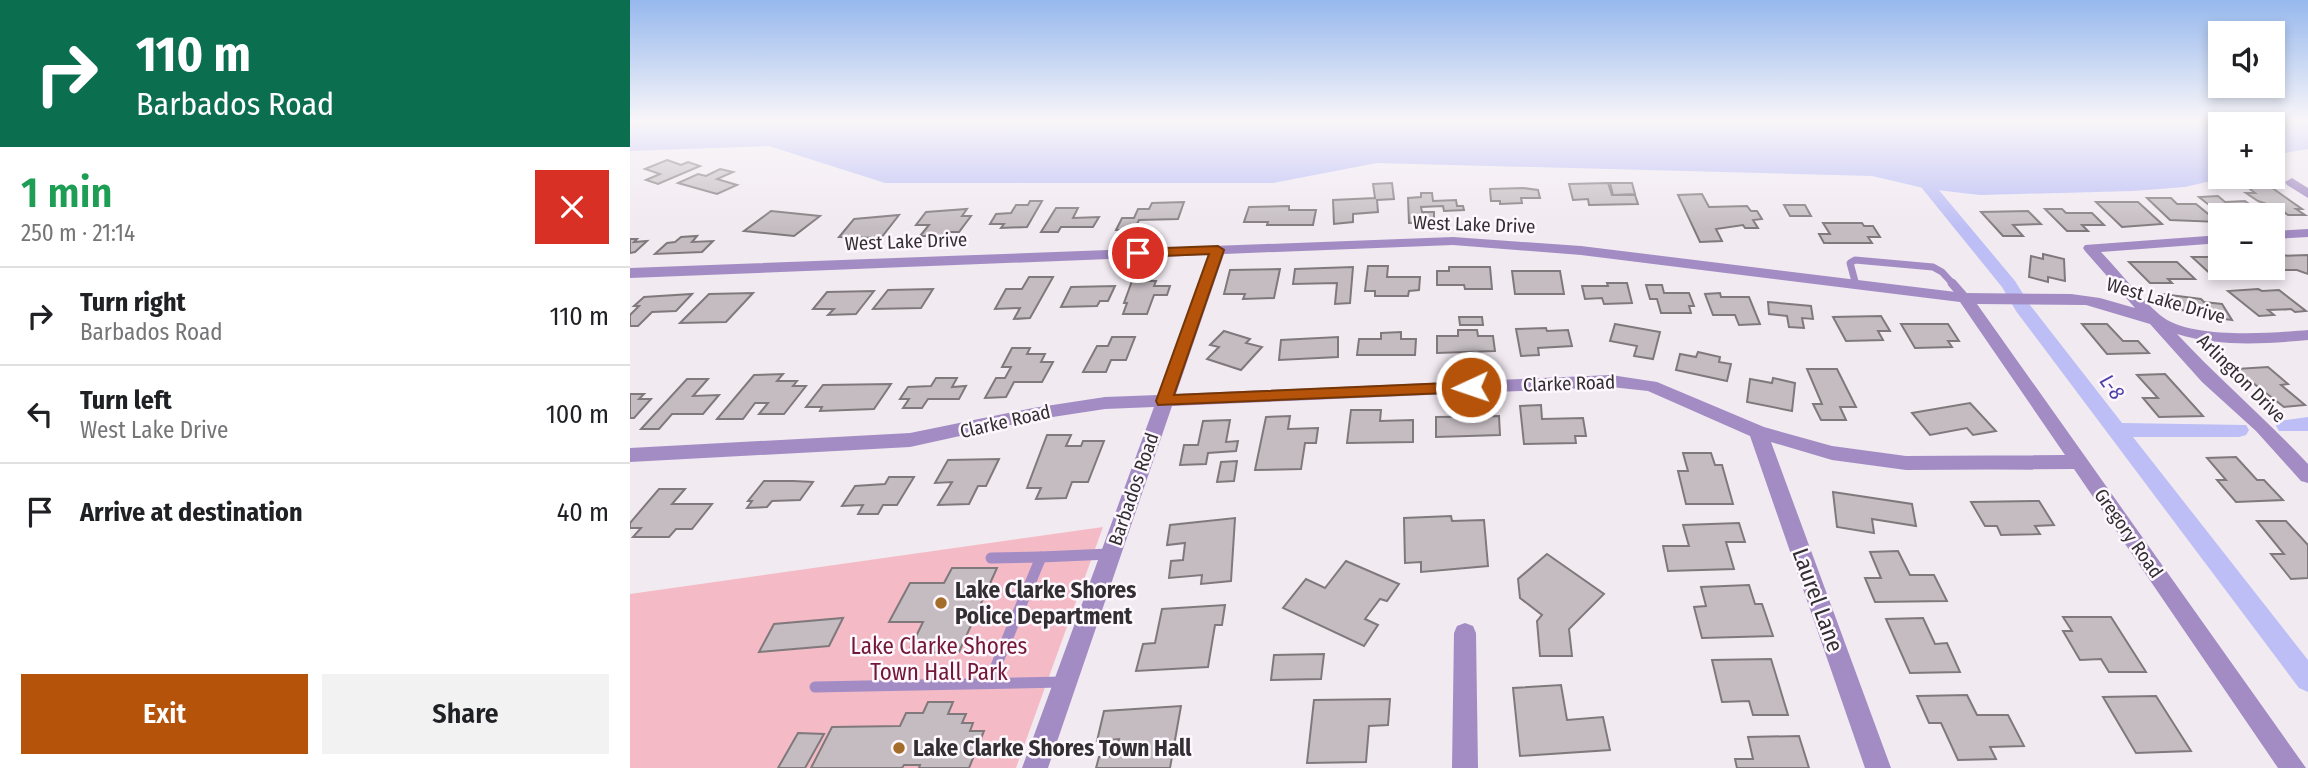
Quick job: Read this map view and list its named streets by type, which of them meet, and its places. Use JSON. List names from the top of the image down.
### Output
{
  "streets": {
    "street": [
      "West Lake Drive",
      "Arlington Drive",
      "Clarke Road",
      "Barbados Road",
      "Gregory Road",
      "Laurel Lane"
    ]
  },
  "crossings": [
    ["West Lake Drive", "Arlington Drive"],
    ["West Lake Drive", "Barbados Road"],
    ["West Lake Drive", "Gregory Road"],
    ["Clarke Road", "Barbados Road"],
    ["Clarke Road", "Gregory Road"],
    ["Clarke Road", "Laurel Lane"]
  ],
  "water": ["L-8"],
  "parks": ["Lake Clarke Shores Town Hall Park"],
  "places": ["Lake Clarke Shores Police Department", "Lake Clarke Shores Town Hall"],
  "page": {
    "turn": ["110 m", "Barbados Road"],
    "map_buttons": ["+", "−"],
    "heading": ["1 min", "250 m · 21:14"],
    "list": [
      {
        "name": "Turn right",
        "note": "Barbados Road",
        "value": "110 m"
      },
      {
        "name": "Turn left",
        "note": "West Lake Drive",
        "value": "100 m"
      },
      {
        "name": "Arrive at destination",
        "value": "40 m"
      }
    ],
    "buttons": ["Exit", "Share"]
  }
}
